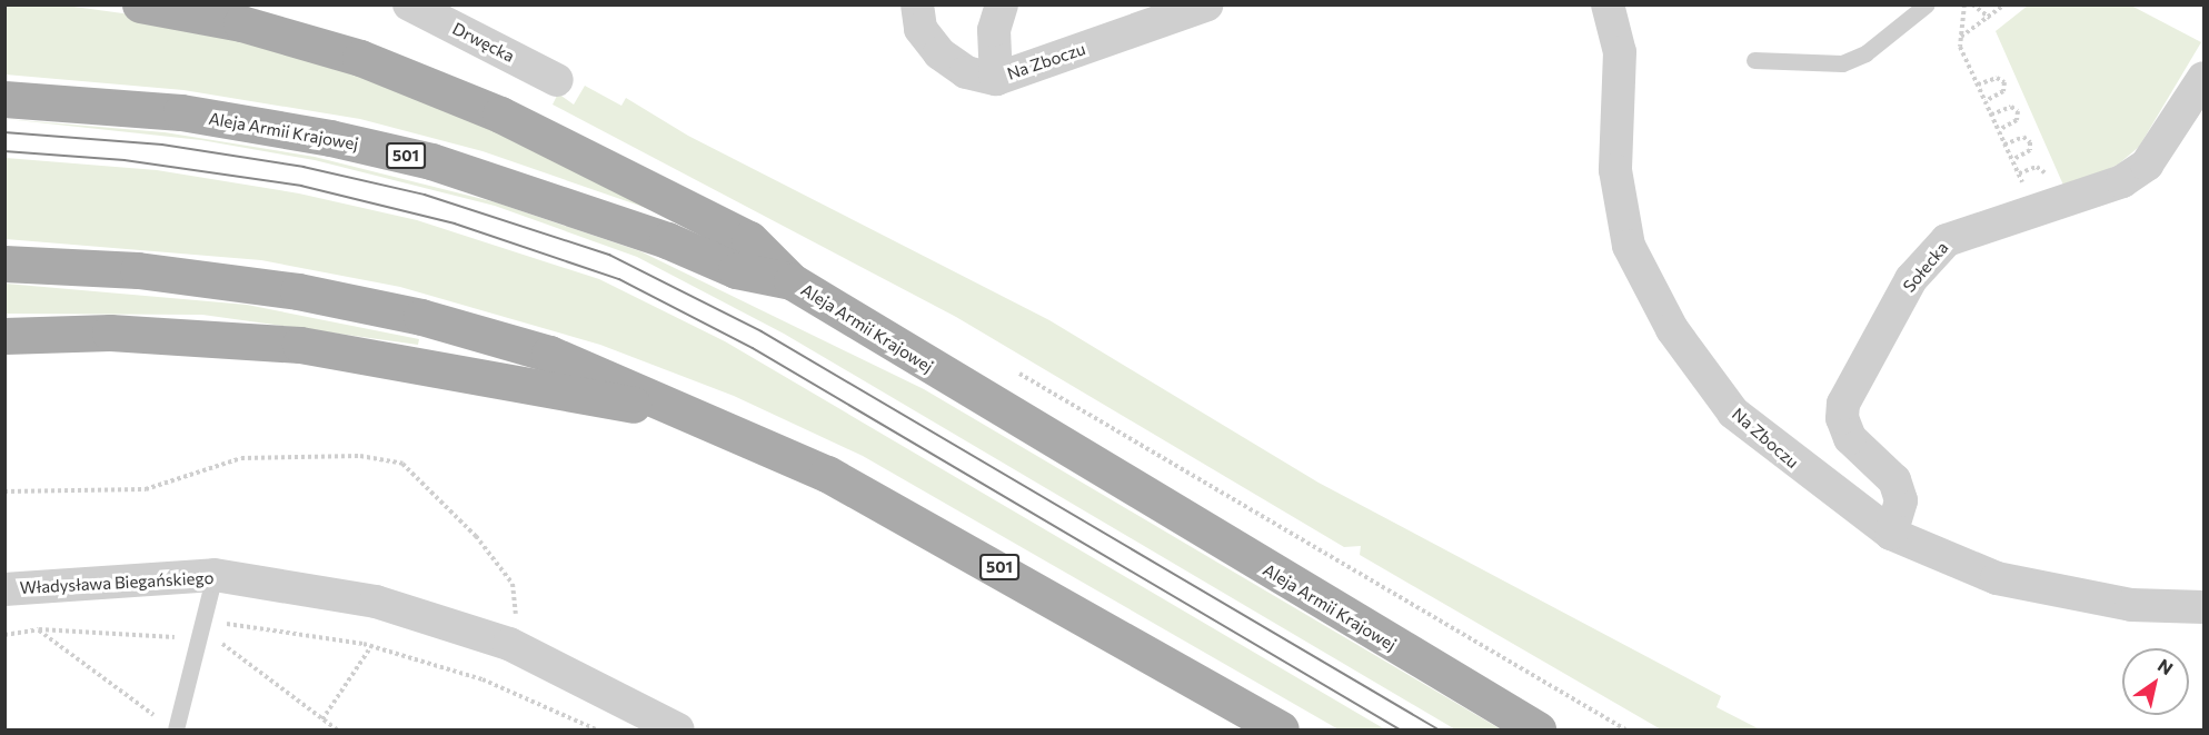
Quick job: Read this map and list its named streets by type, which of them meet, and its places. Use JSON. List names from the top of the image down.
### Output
{
  "streets": {
    "main road": ["Aleja Armii Krajowej", "501"],
    "street": [
      "Drwęcka",
      "Na Zboczu",
      "Sołecka",
      "Władysława Biegańskiego"
    ]
  },
  "crossings": [
    ["Na Zboczu", "Sołecka"]
  ],
  "north": "top right"
}
